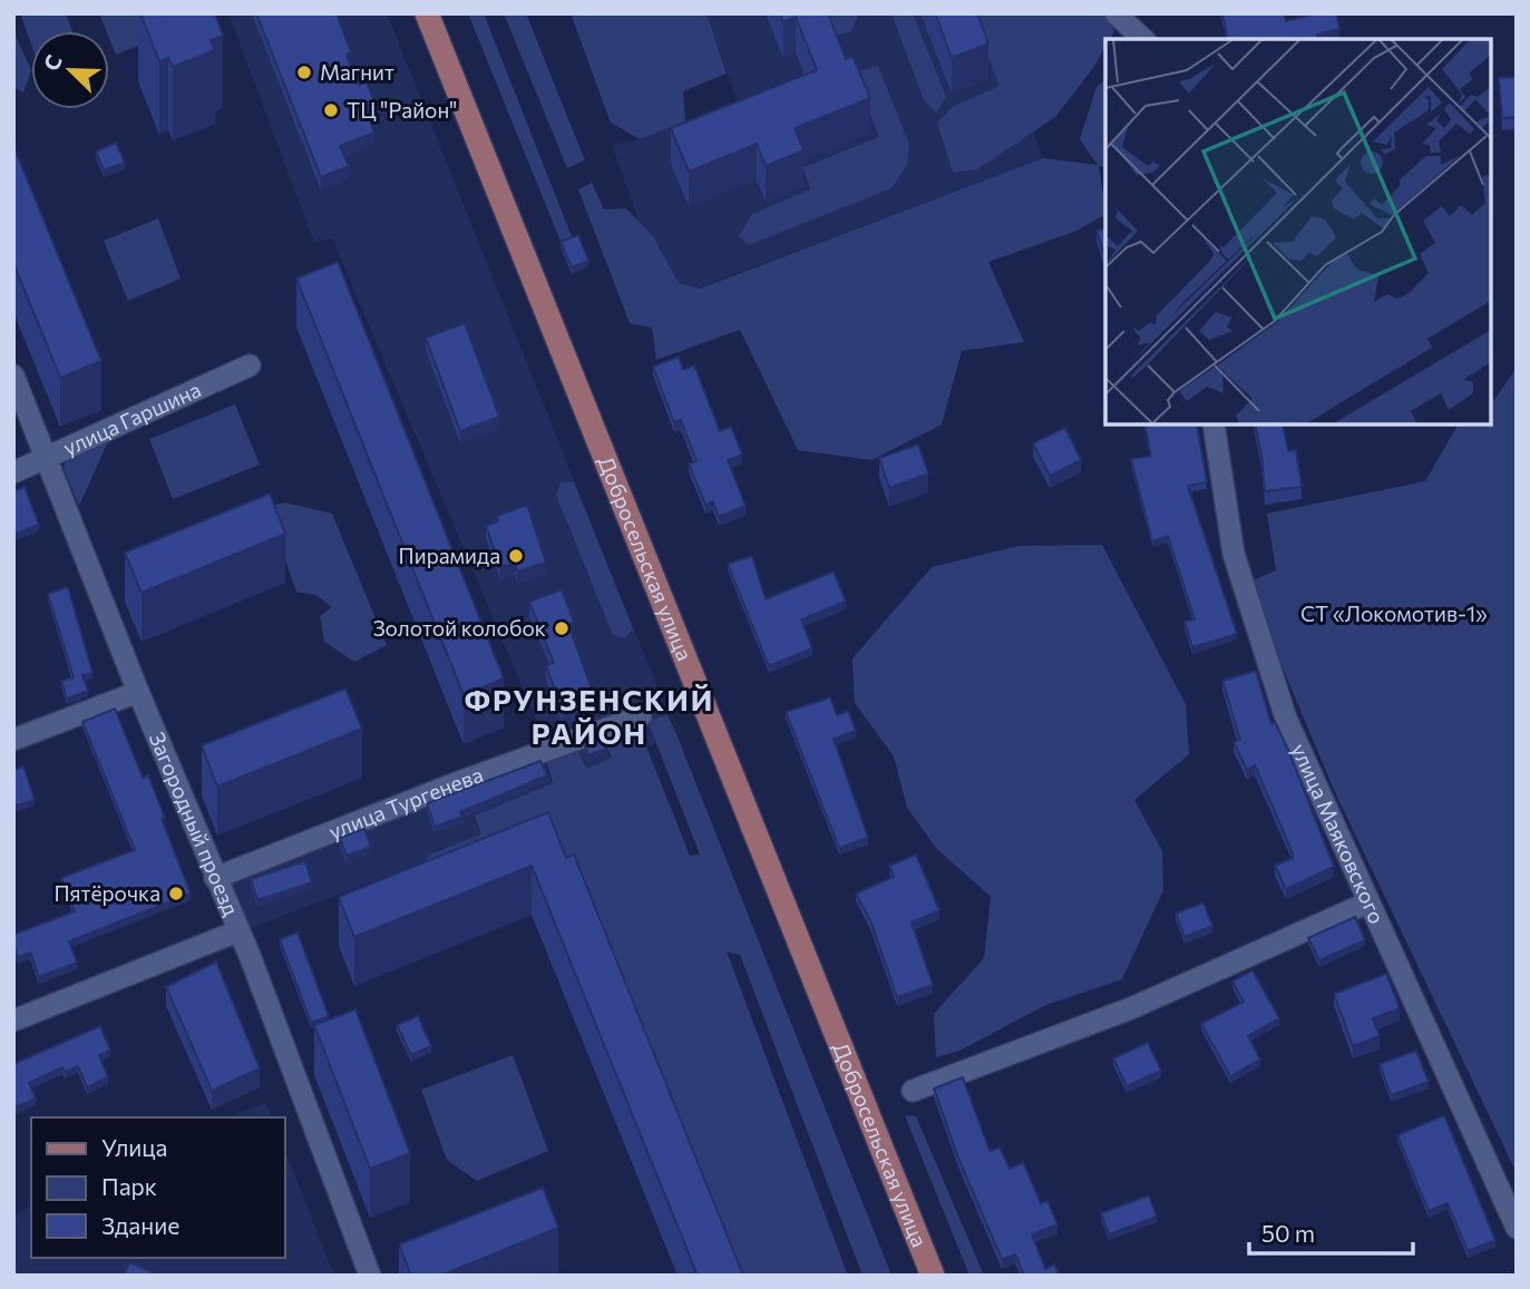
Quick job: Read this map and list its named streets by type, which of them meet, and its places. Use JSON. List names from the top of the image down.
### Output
{
  "streets": {
    "main road": ["Добросельская улица"],
    "street": [
      "улица Гаршина",
      "улица Тургенева",
      "Загородный проезд",
      "улица Маяковского"
    ]
  },
  "crossings": [
    ["улица Гаршина", "Загородный проезд"],
    ["улица Тургенева", "Загородный проезд"]
  ],
  "districts": ["ФРУНЗЕНСКИЙ РАЙОН"],
  "parks": ["СТ «Локомотив-1»"],
  "places": [
    "Магнит",
    "ТЦ \"Район\"",
    "Пирамида",
    "Золотой колобок",
    "Пятёрочка"
  ],
  "legend": ["Улица", "Парк", "Здание"],
  "scale_bar": "50 m",
  "north": "top left"
}
